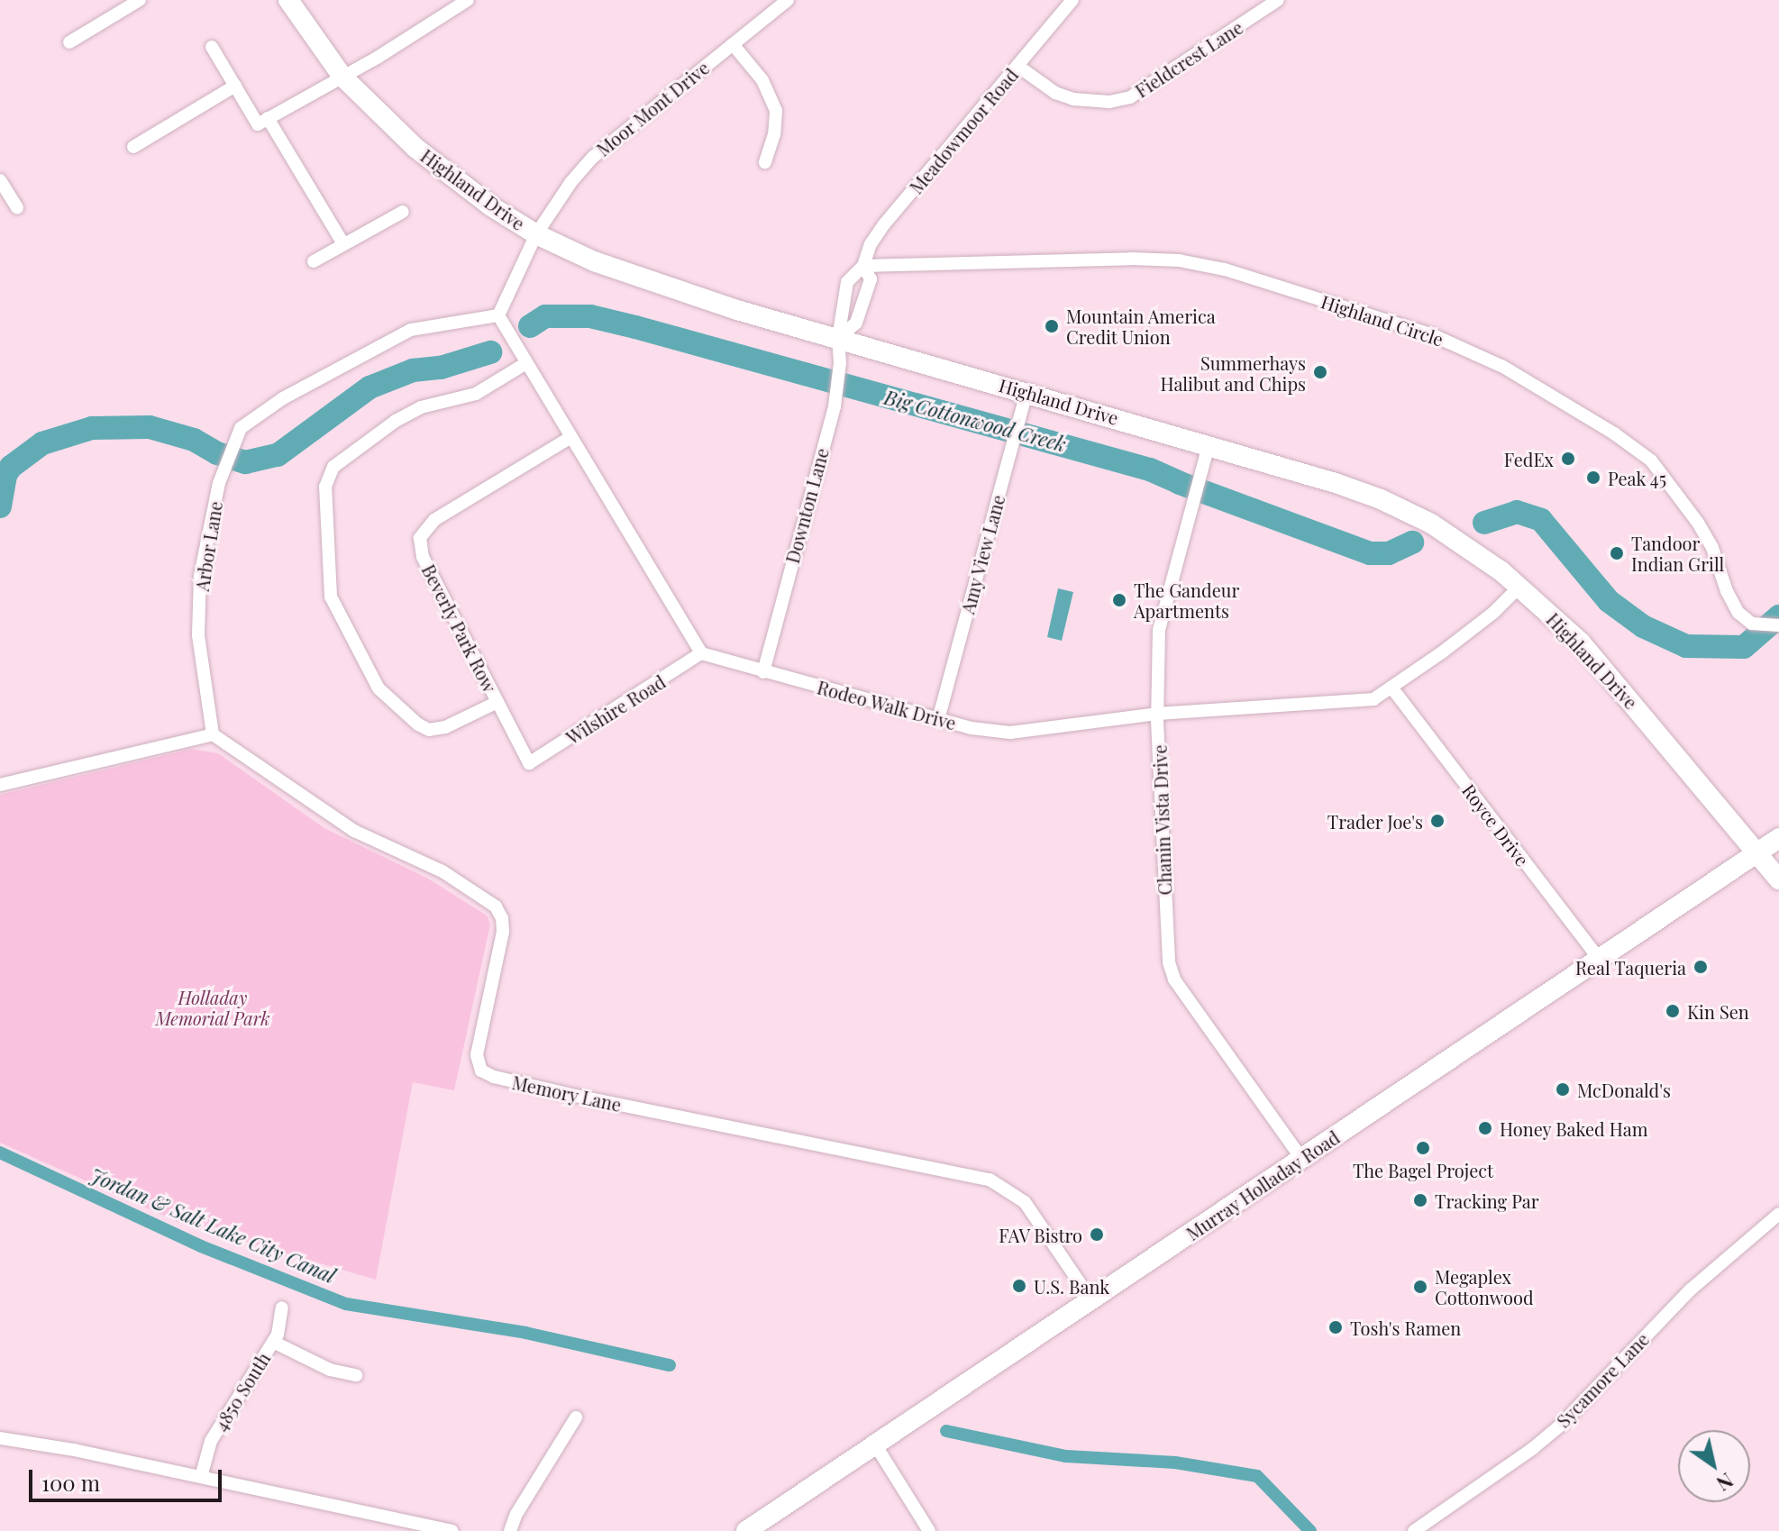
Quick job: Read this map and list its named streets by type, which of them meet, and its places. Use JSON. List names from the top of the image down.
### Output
{
  "streets": {
    "main road": ["Highland Drive", "Murray Holladay Road"],
    "street": [
      "Fieldcrest Lane",
      "Moor Mont Drive",
      "Meadowmoor Road",
      "Highland Circle",
      "Downton Lane",
      "Arbor Lane",
      "Amy View Lane",
      "Beverly Park Row",
      "Rodeo Walk Drive",
      "Wilshire Road",
      "Chanin Vista Drive",
      "Royce Drive",
      "Memory Lane",
      "Sycamore Lane",
      "4850 South"
    ]
  },
  "crossings": [
    ["Fieldcrest Lane", "Meadowmoor Road"],
    ["Moor Mont Drive", "Highland Drive"],
    ["Meadowmoor Road", "Highland Drive"],
    ["Meadowmoor Road", "Highland Circle"],
    ["Meadowmoor Road", "Downton Lane"],
    ["Highland Drive", "Downton Lane"],
    ["Highland Drive", "Amy View Lane"],
    ["Highland Drive", "Rodeo Walk Drive"],
    ["Highland Drive", "Chanin Vista Drive"],
    ["Highland Drive", "Murray Holladay Road"],
    ["Downton Lane", "Rodeo Walk Drive"],
    ["Arbor Lane", "Memory Lane"],
    ["Amy View Lane", "Rodeo Walk Drive"],
    ["Beverly Park Row", "Wilshire Road"],
    ["Rodeo Walk Drive", "Wilshire Road"],
    ["Rodeo Walk Drive", "Chanin Vista Drive"],
    ["Rodeo Walk Drive", "Royce Drive"],
    ["Chanin Vista Drive", "Murray Holladay Road"],
    ["Royce Drive", "Murray Holladay Road"],
    ["Memory Lane", "Murray Holladay Road"]
  ],
  "water": ["Big Cottonwood Creek", "Jordan & Salt Lake City Canal"],
  "parks": ["Holladay Memorial Park"],
  "places": [
    "Mountain America Credit Union",
    "Summerhays Halibut and Chips",
    "FedEx",
    "Peak 45",
    "Tandoor Indian Grill",
    "The Gandeur Apartments",
    "Trader Joe's",
    "Real Taqueria",
    "Kin Sen",
    "McDonald's",
    "Honey Baked Ham",
    "The Bagel Project",
    "Tracking Par",
    "FAV Bistro",
    "U.S. Bank",
    "Megaplex Cottonwood",
    "Tosh's Ramen"
  ],
  "scale_bar": "100 m",
  "north": "bottom right"
}
